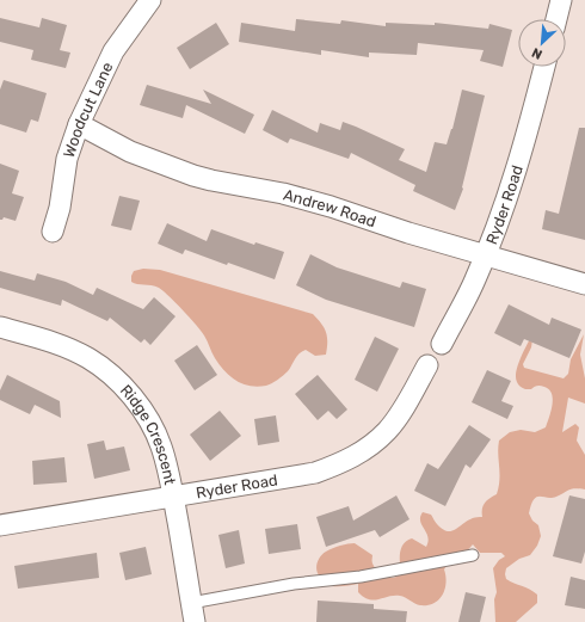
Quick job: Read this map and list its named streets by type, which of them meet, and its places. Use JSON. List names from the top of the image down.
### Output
{
  "streets": {
    "street": [
      "Woodcut Lane",
      "Ryder Road",
      "Andrew Road",
      "Ridge Crescent"
    ]
  },
  "crossings": [
    ["Woodcut Lane", "Andrew Road"],
    ["Ryder Road", "Andrew Road"],
    ["Ryder Road", "Ridge Crescent"]
  ],
  "north": "bottom left"
}
